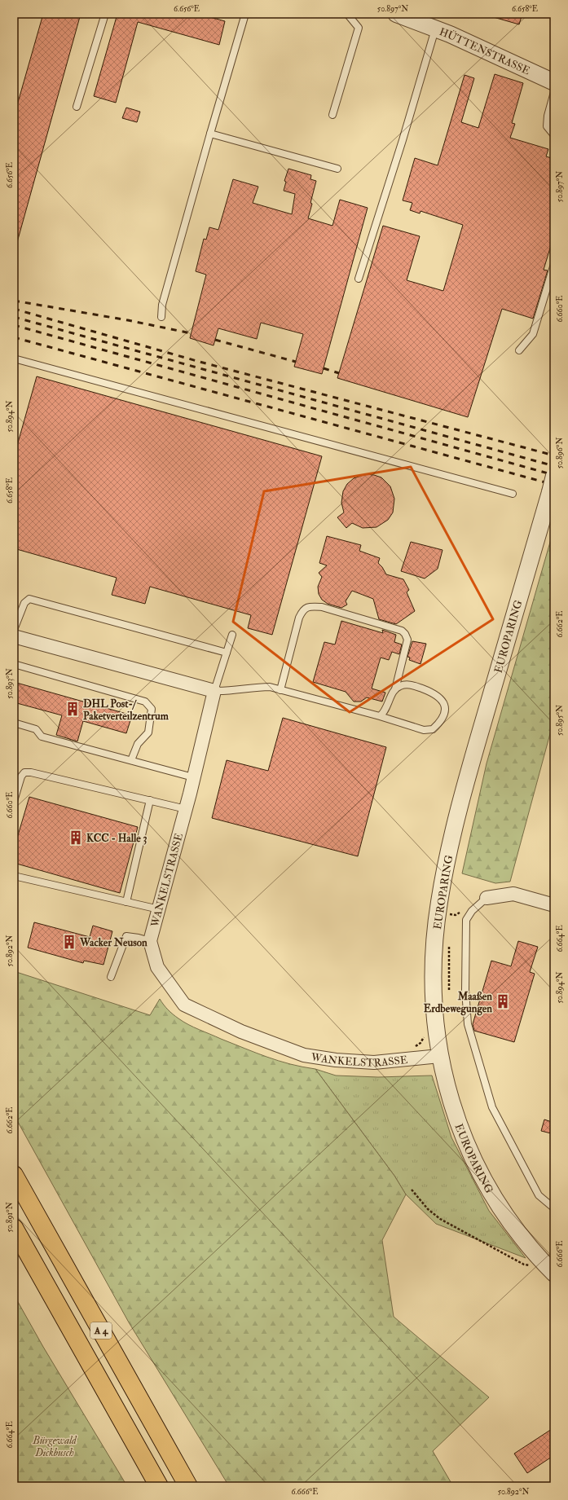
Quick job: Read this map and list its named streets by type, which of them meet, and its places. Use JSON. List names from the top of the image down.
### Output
{
  "streets": {
    "highway": ["A 4"],
    "street": ["HÜTTENSTRASSE", "EUROPARING", "WANKELSTRASSE"]
  },
  "crossings": [
    ["EUROPARING", "WANKELSTRASSE"]
  ],
  "parks": ["Bürgewald Dickbusch"],
  "places": {
    "building": [
      "DHL Post-/ Paketverteilzentrum",
      "KCC - Halle 3",
      "Wacker Neuson",
      "Maaßen Erdbewegungen"
    ]
  },
  "coordinates": [
    "6.656°E",
    "50.897°N",
    "6.658°E",
    "6.660°E",
    "50.894°N",
    "50.896°N",
    "6.662°E",
    "50.893°N",
    "50.895°N",
    "6.664°E",
    "50.892°N",
    "50.891°N",
    "6.666°E"
  ]
}
